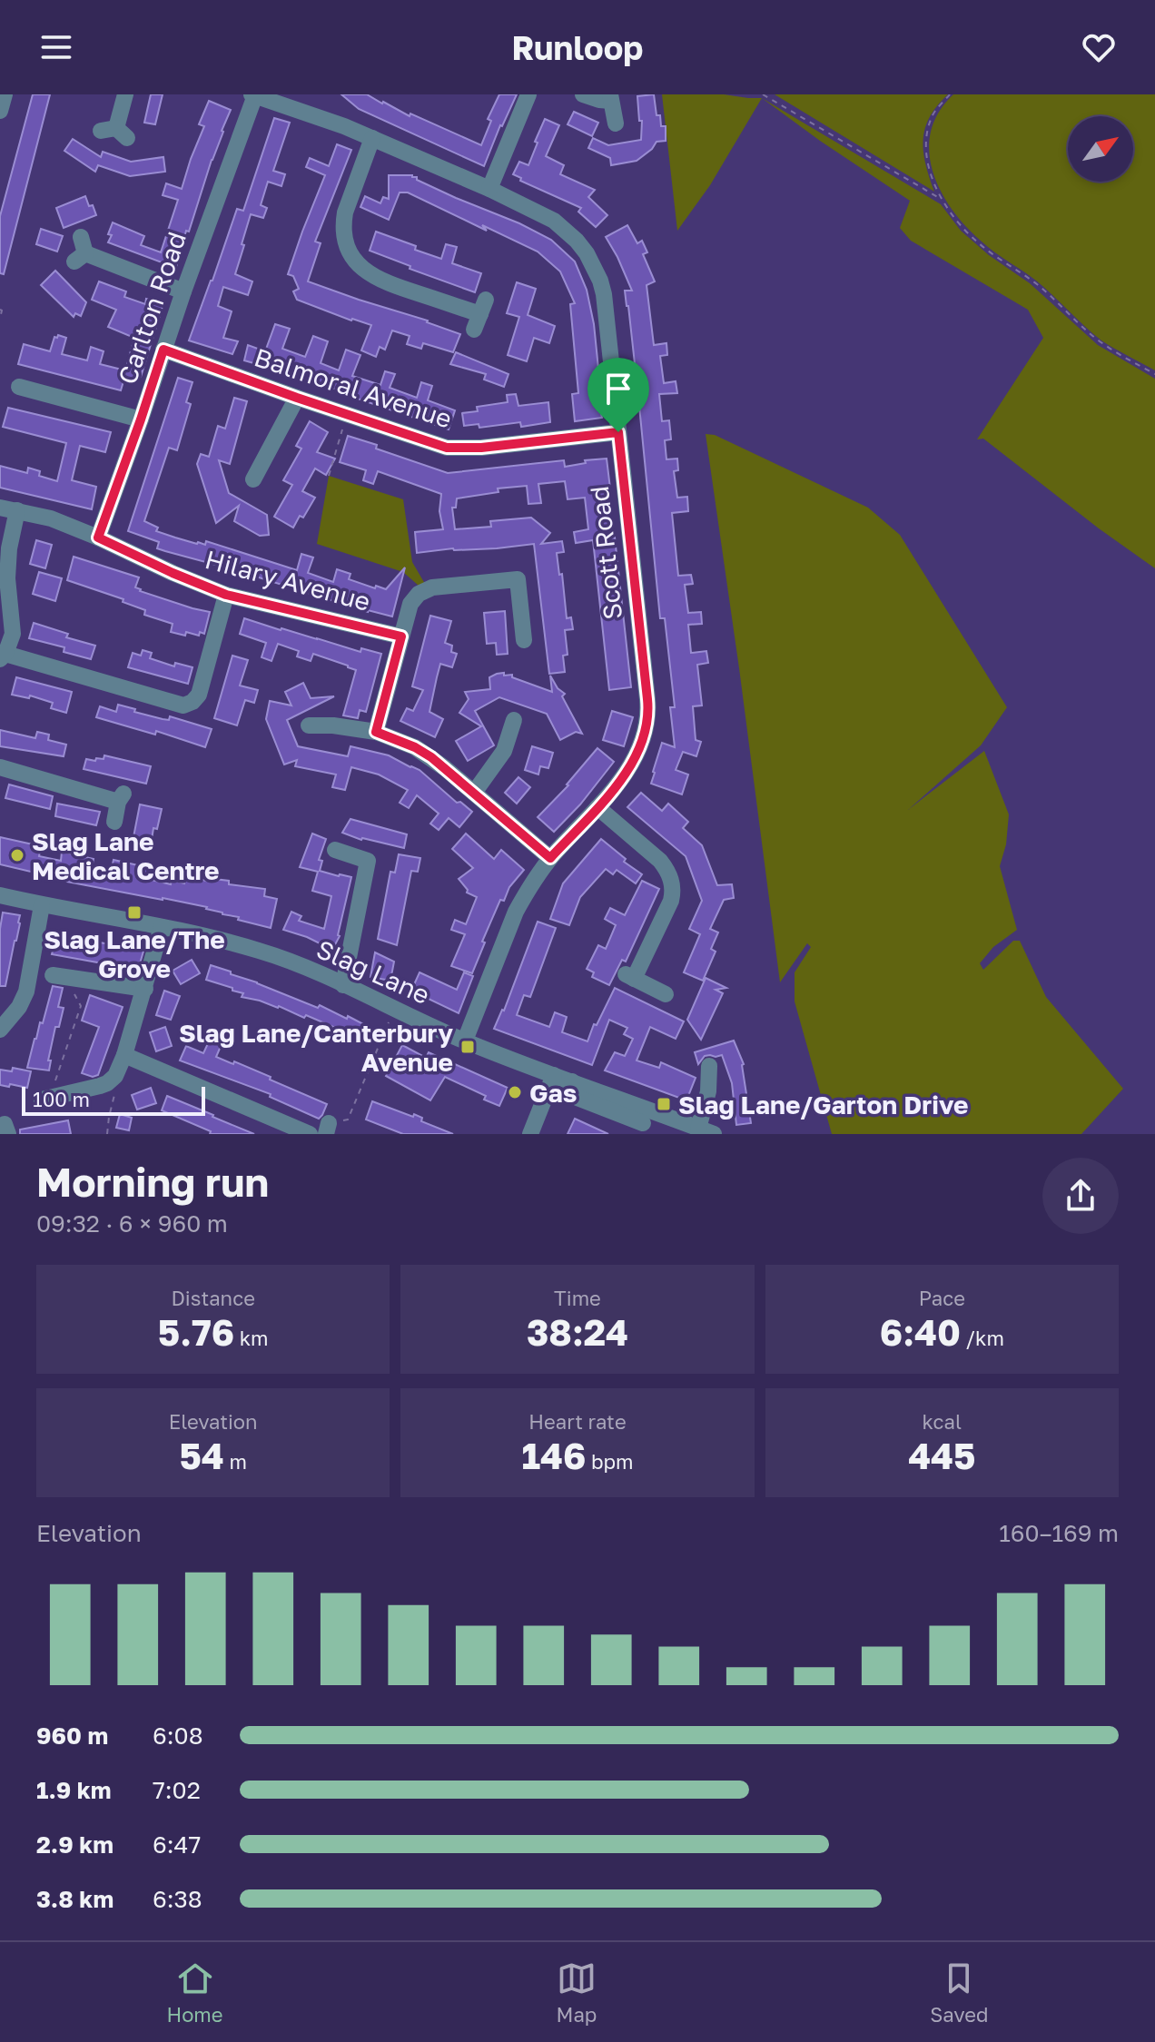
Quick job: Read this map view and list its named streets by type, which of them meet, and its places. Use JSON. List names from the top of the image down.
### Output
{
  "streets": {
    "street": [
      "Carlton Road",
      "Balmoral Avenue",
      "Scott Road",
      "Hilary Avenue",
      "Slag Lane"
    ]
  },
  "crossings": [
    ["Carlton Road", "Balmoral Avenue"],
    ["Carlton Road", "Scott Road"],
    ["Carlton Road", "Hilary Avenue"],
    ["Balmoral Avenue", "Scott Road"],
    ["Scott Road", "Slag Lane"]
  ],
  "places": {
    "other": ["Slag Lane Medical Centre", "Gas"],
    "transit": ["Slag Lane/The Grove", "Slag Lane/Canterbury Avenue", "Slag Lane/Garton Drive"]
  },
  "scale_bar": "100 m",
  "north": "top right",
  "page": {
    "header": "Runloop",
    "scale": "100 m",
    "heading": ["Morning run", "09:32 · 6 × 960 m"],
    "stats": [
      ["Distance", "5.76 km"],
      ["Time", "38:24"],
      ["Pace", "6:40 /km"],
      ["Elevation", "54 m"],
      ["Heart rate", "146 bpm"],
      ["kcal", "445"]
    ],
    "chart": ["Elevation", "160–169 m"],
    "list": [
      {
        "name": "960 m",
        "note": "6:08"
      },
      {
        "name": "1.9 km",
        "note": "7:02"
      },
      {
        "name": "2.9 km",
        "note": "6:47"
      },
      {
        "name": "3.8 km",
        "note": "6:38"
      }
    ],
    "tabs": ["Home", "Map", "Saved"]
  }
}
